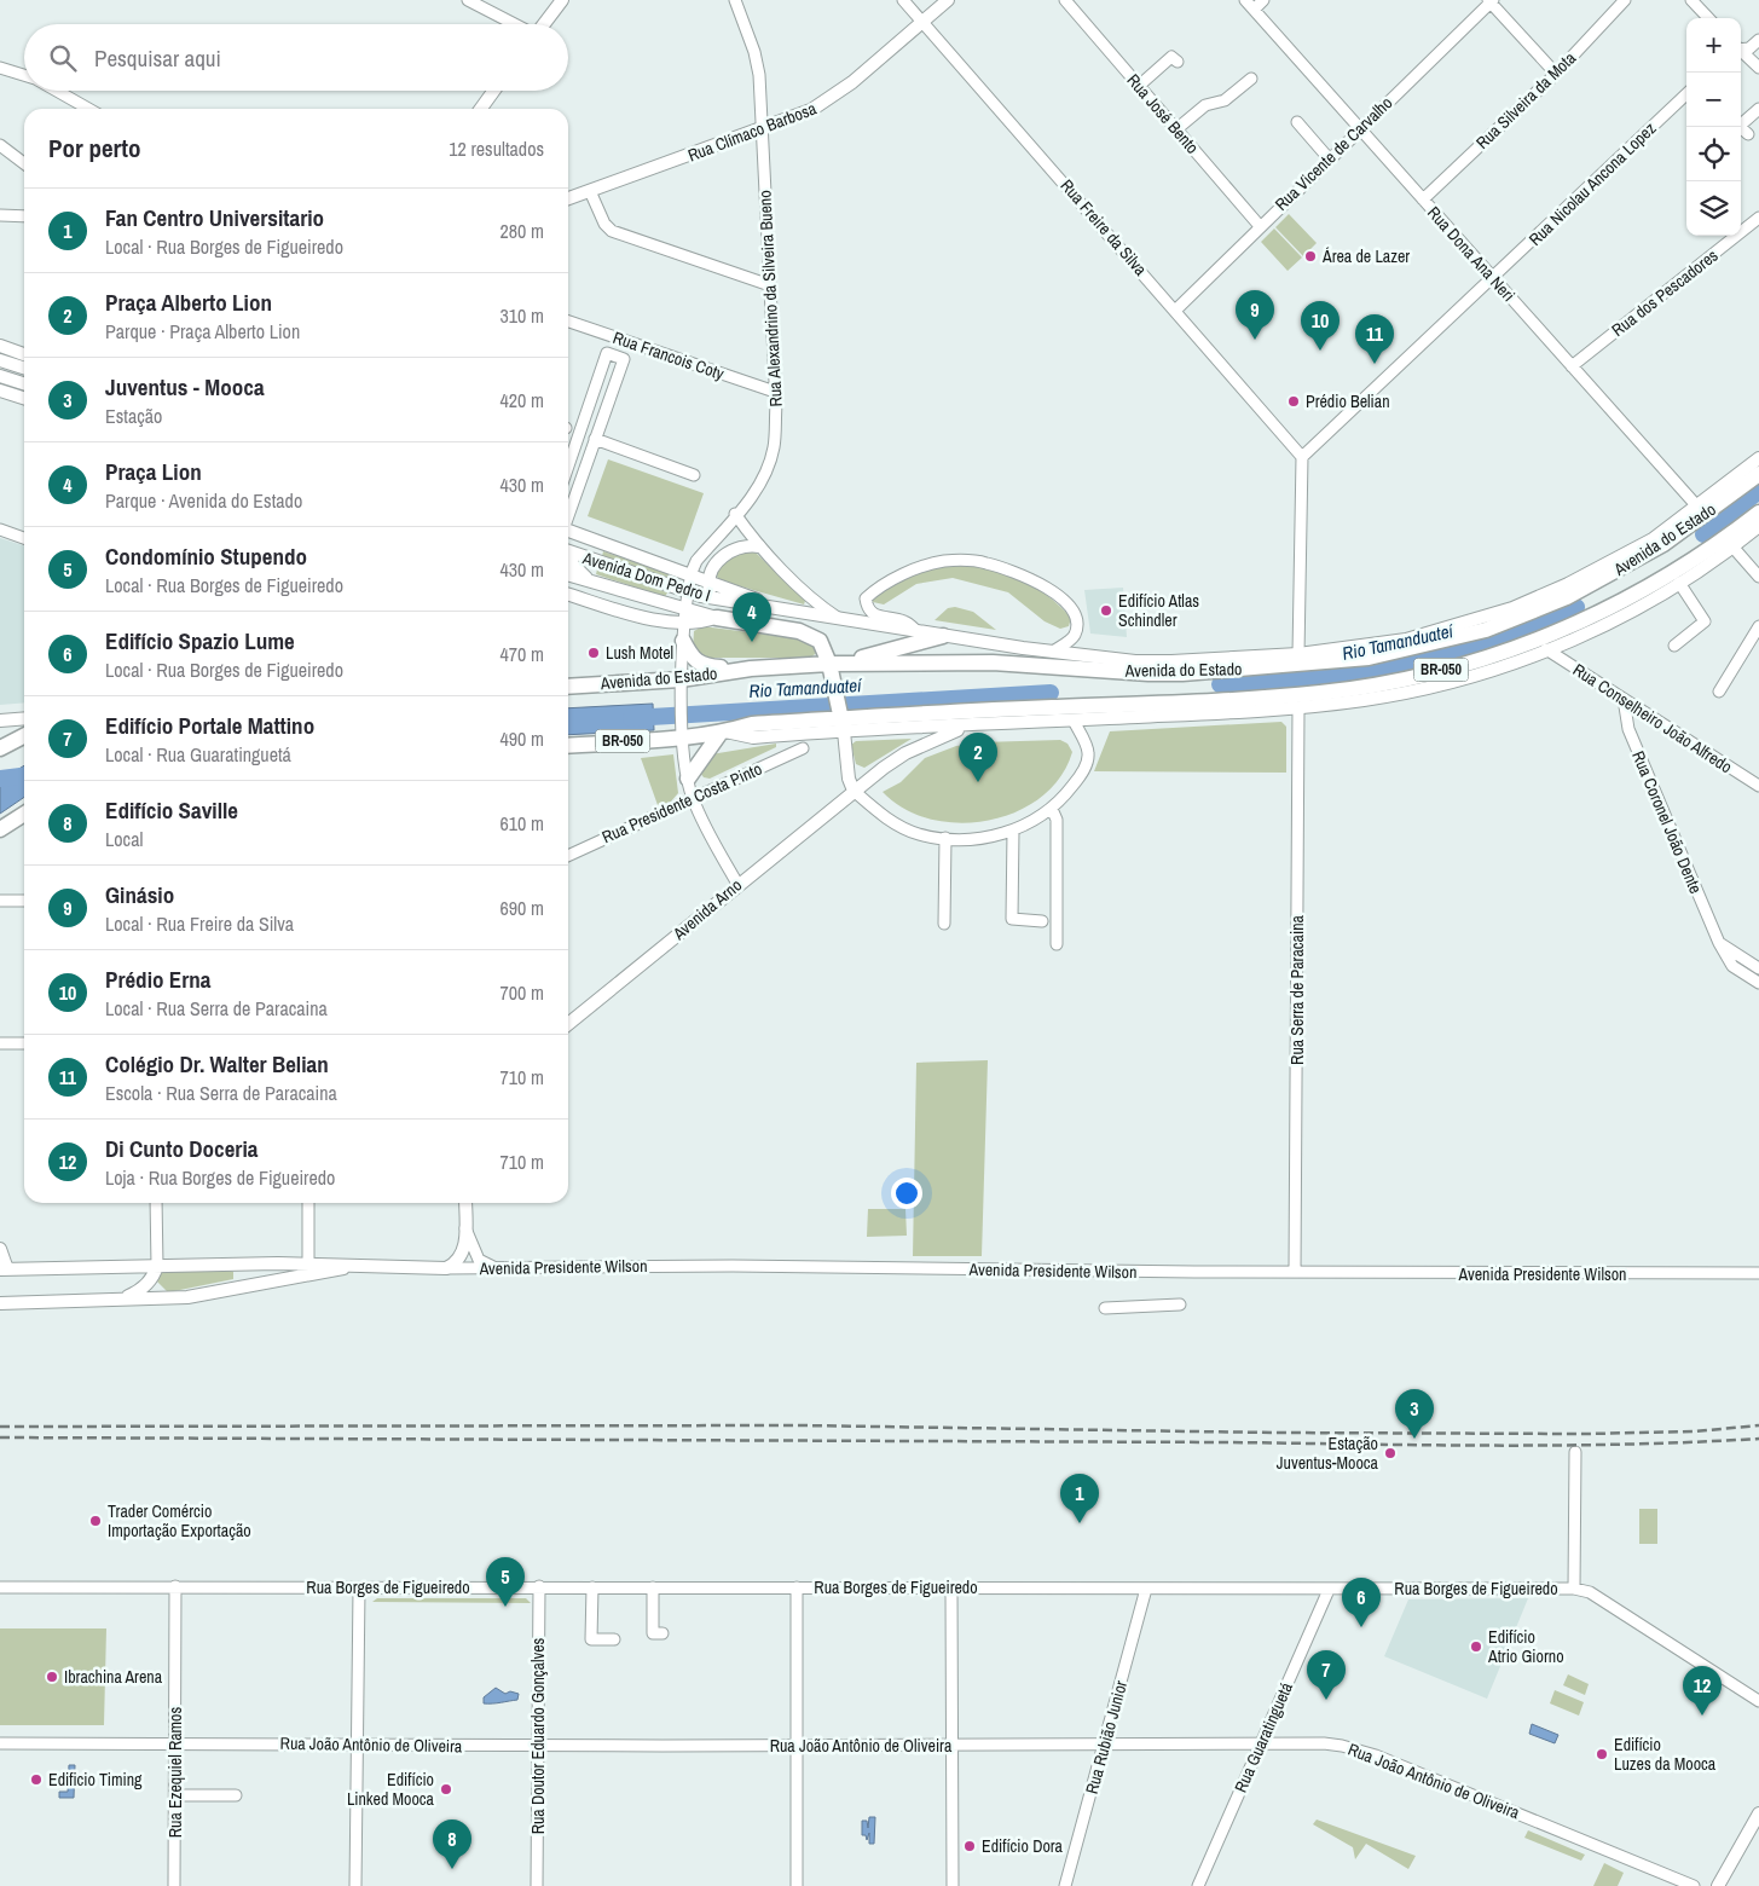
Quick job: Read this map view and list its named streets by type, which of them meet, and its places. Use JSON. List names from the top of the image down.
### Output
{
  "streets": {
    "highway": ["Avenida do Estado", "BR-050"],
    "main road": [
      "Rua Clímaco Barbosa",
      "Avenida Dom Pedro I",
      "Avenida Arno",
      "Avenida Presidente Wilson"
    ],
    "street": [
      "Rua Silveira da Mota",
      "Rua José Bento",
      "Rua Vicente de Carvalho",
      "Rua Nicolau Ancona Lopez",
      "Rua Freire da Silva",
      "Rua Dona Ana Neri",
      "Rua dos Pescadores",
      "Rua Alexandrino da Silveira Bueno",
      "Rua Francois Coty",
      "Rua Conselheiro João Alfredo",
      "Rua Presidente Costa Pinto",
      "Rua Coronel João Dente",
      "Rua Serra de Paracaina",
      "Rua Borges de Figueiredo",
      "Rua Doutor Eduardo Gonçalves",
      "Rua Rubião Junior",
      "Rua Guaratinguetá",
      "Rua João Antônio de Oliveira",
      "Rua Ezequiel Ramos"
    ]
  },
  "crossings": [
    ["Rua Silveira da Mota", "Rua Dona Ana Neri"],
    ["Rua José Bento", "Rua Vicente de Carvalho"],
    ["Rua Clímaco Barbosa", "Rua Freire da Silva"],
    ["Rua Clímaco Barbosa", "Rua Alexandrino da Silveira Bueno"],
    ["Rua Vicente de Carvalho", "Rua Freire da Silva"],
    ["Rua Vicente de Carvalho", "Rua Dona Ana Neri"],
    ["Rua Nicolau Ancona Lopez", "Rua Dona Ana Neri"],
    ["Rua Dona Ana Neri", "Rua dos Pescadores"],
    ["Rua Dona Ana Neri", "Avenida do Estado"],
    ["Rua Alexandrino da Silveira Bueno", "Rua Francois Coty"],
    ["Rua Alexandrino da Silveira Bueno", "Avenida Dom Pedro I"],
    ["Avenida do Estado", "Avenida Dom Pedro I"],
    ["Avenida do Estado", "Rua Conselheiro João Alfredo"],
    ["Avenida do Estado", "Avenida Arno"],
    ["Avenida do Estado", "Rua Serra de Paracaina"],
    ["Rua Conselheiro João Alfredo", "Rua Coronel João Dente"],
    ["Rua Serra de Paracaina", "Avenida Presidente Wilson"],
    ["Rua Borges de Figueiredo", "Rua Doutor Eduardo Gonçalves"],
    ["Rua Borges de Figueiredo", "Rua Rubião Junior"],
    ["Rua Borges de Figueiredo", "Rua Guaratinguetá"],
    ["Rua Borges de Figueiredo", "Rua Ezequiel Ramos"],
    ["Rua Doutor Eduardo Gonçalves", "Rua João Antônio de Oliveira"],
    ["Rua Rubião Junior", "Rua João Antônio de Oliveira"],
    ["Rua Guaratinguetá", "Rua João Antônio de Oliveira"],
    ["Rua João Antônio de Oliveira", "Rua Ezequiel Ramos"]
  ],
  "water": ["Rio Tamanduateí"],
  "places": [
    "Área de Lazer",
    "Prédio Belian",
    "Edifício Atlas Schindler",
    "Lush Motel",
    "Estação Juventus-Mooca",
    "Trader Comércio Importação Exportação",
    "Edifício Atrio Giorno",
    "Ibrachina Arena",
    "Edifício Luzes da Mooca",
    "Edificio Timing",
    "Edifício Linked Mooca",
    "Edifício Dora"
  ],
  "page": {
    "map_buttons": ["+", "−"],
    "search": "Pesquisar aqui",
    "heading": ["Por perto", "12 resultados"],
    "list": [
      {
        "mark": "1",
        "name": "Fan Centro Universitario",
        "note": "Local · Rua Borges de Figueiredo",
        "value": "280 m"
      },
      {
        "mark": "2",
        "name": "Praça Alberto Lion",
        "note": "Parque · Praça Alberto Lion",
        "value": "310 m"
      },
      {
        "mark": "3",
        "name": "Juventus - Mooca",
        "note": "Estação",
        "value": "420 m"
      },
      {
        "mark": "4",
        "name": "Praça Lion",
        "note": "Parque · Avenida do Estado",
        "value": "430 m"
      },
      {
        "mark": "5",
        "name": "Condomínio Stupendo",
        "note": "Local · Rua Borges de Figueiredo",
        "value": "430 m"
      },
      {
        "mark": "6",
        "name": "Edifício Spazio Lume",
        "note": "Local · Rua Borges de Figueiredo",
        "value": "470 m"
      },
      {
        "mark": "7",
        "name": "Edifício Portale Mattino",
        "note": "Local · Rua Guaratinguetá",
        "value": "490 m"
      },
      {
        "mark": "8",
        "name": "Edifício Saville",
        "note": "Local",
        "value": "610 m"
      },
      {
        "mark": "9",
        "name": "Ginásio",
        "note": "Local · Rua Freire da Silva",
        "value": "690 m"
      },
      {
        "mark": "10",
        "name": "Prédio Erna",
        "note": "Local · Rua Serra de Paracaina",
        "value": "700 m"
      },
      {
        "mark": "11",
        "name": "Colégio Dr. Walter Belian",
        "note": "Escola · Rua Serra de Paracaina",
        "value": "710 m"
      },
      {
        "mark": "12",
        "name": "Di Cunto Doceria",
        "note": "Loja · Rua Borges de Figueiredo",
        "value": "710 m"
      }
    ],
    "pins": [
      "9",
      "10",
      "11",
      "4",
      "2",
      "3",
      "1",
      "5",
      "6",
      "7",
      "12",
      "8"
    ]
  }
}
